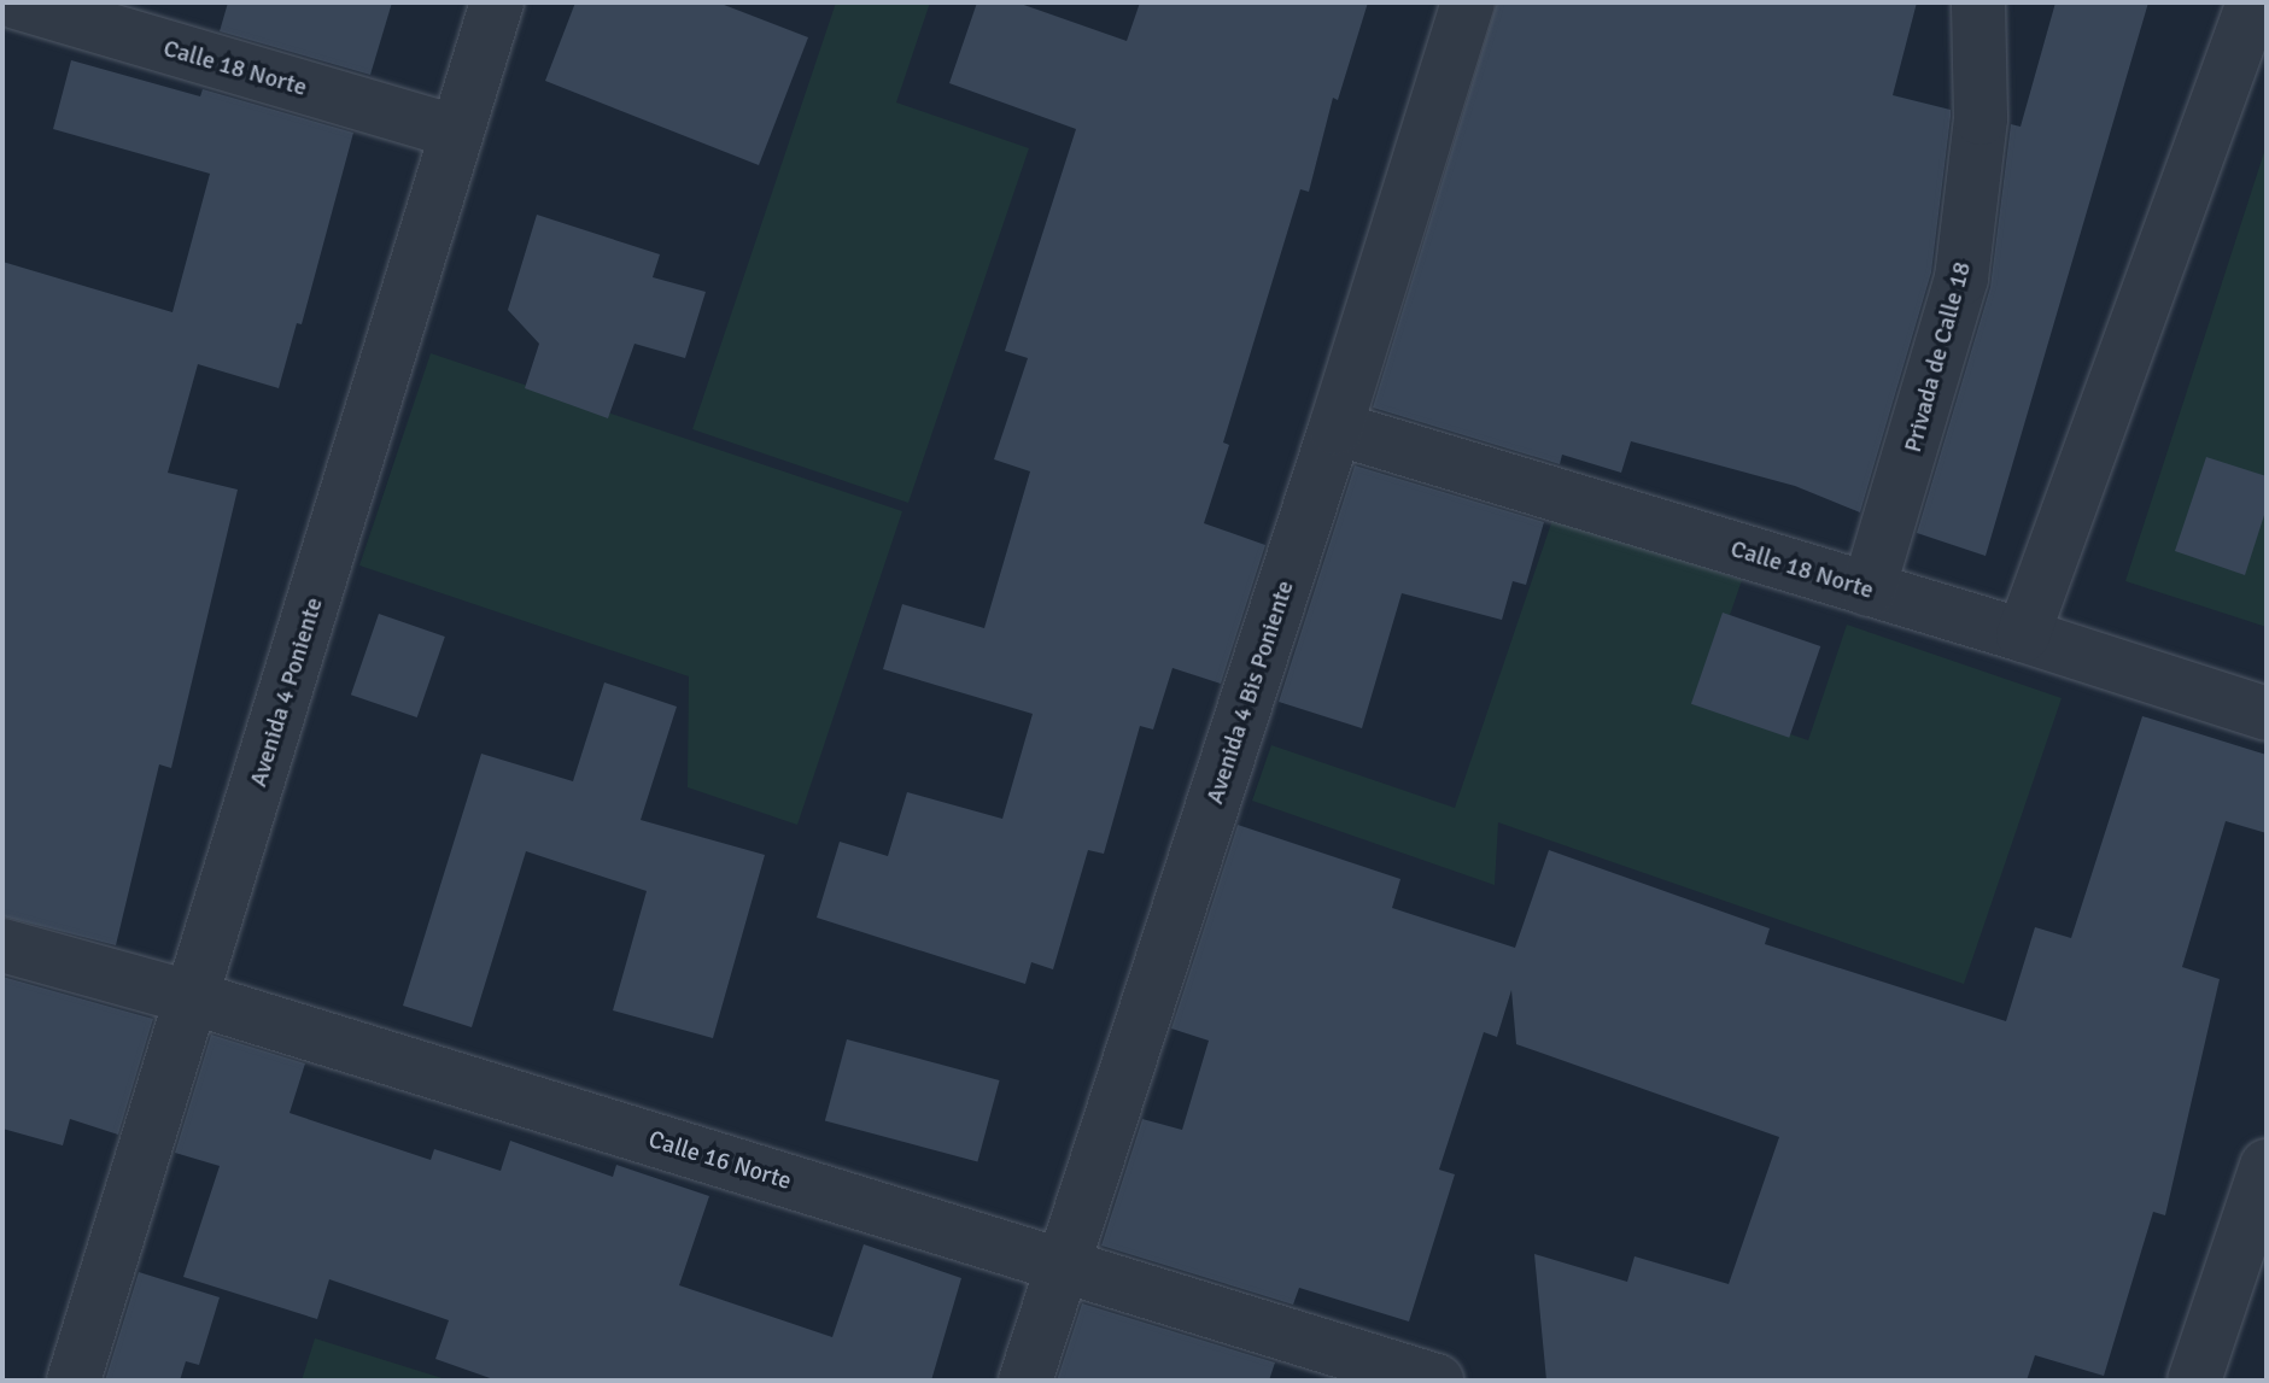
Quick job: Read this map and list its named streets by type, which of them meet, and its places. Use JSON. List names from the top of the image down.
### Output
{
  "streets": {
    "street": [
      "Calle 18 Norte",
      "Privada de Calle 18",
      "Avenida 4 Poniente",
      "Avenida 4 Bis Poniente",
      "Calle 16 Norte"
    ]
  },
  "crossings": [
    ["Calle 18 Norte", "Privada de Calle 18"],
    ["Calle 18 Norte", "Avenida 4 Poniente"],
    ["Calle 18 Norte", "Avenida 4 Bis Poniente"],
    ["Avenida 4 Poniente", "Calle 16 Norte"],
    ["Avenida 4 Bis Poniente", "Calle 16 Norte"]
  ]
}
